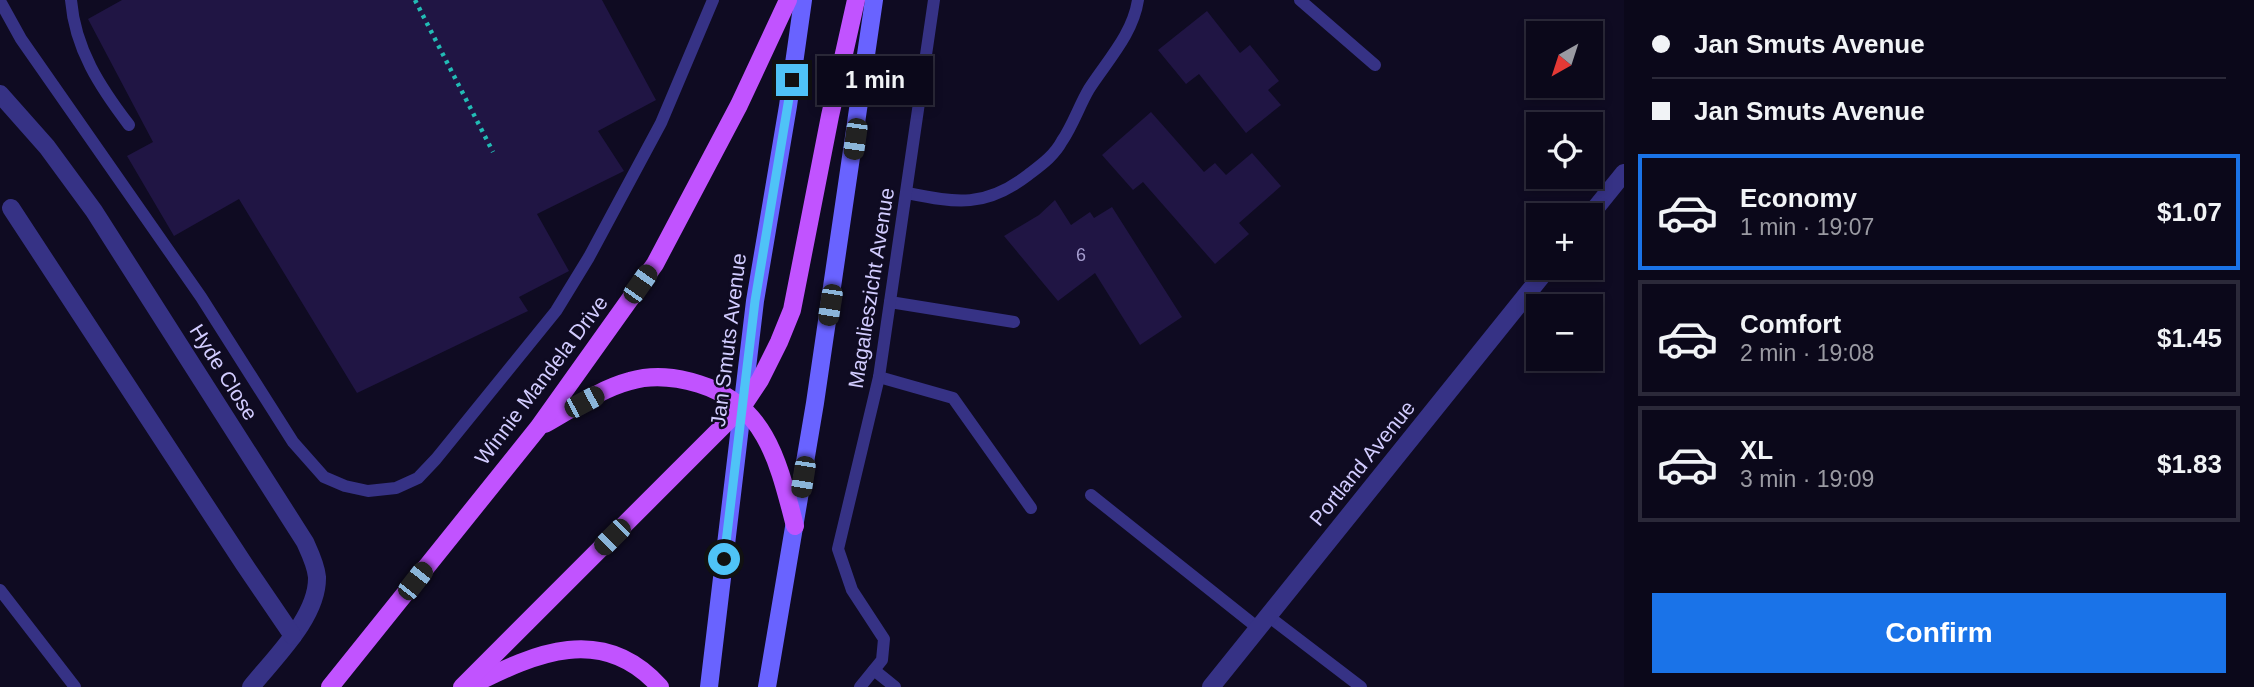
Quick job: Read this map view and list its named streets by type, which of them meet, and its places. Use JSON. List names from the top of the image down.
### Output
{
  "streets": {
    "main road": ["Jan Smuts Avenue", "Winnie Mandela Drive"],
    "street": ["Hyde Close", "Portland Avenue"],
    "lane": ["Magalieszicht Avenue"]
  },
  "house_numbers": ["6"],
  "north": "bottom left",
  "page": {
    "banner": ["Jan Smuts Avenue", "Jan Smuts Avenue"],
    "map_buttons": ["+", "−"],
    "bubble": "1 min",
    "list": [
      {
        "name": "Economy",
        "note": "1 min · 19:07",
        "value": "$1.07"
      },
      {
        "name": "Comfort",
        "note": "2 min · 19:08",
        "value": "$1.45"
      },
      {
        "name": "XL",
        "note": "3 min · 19:09",
        "value": "$1.83"
      }
    ],
    "buttons": "Confirm"
  }
}
